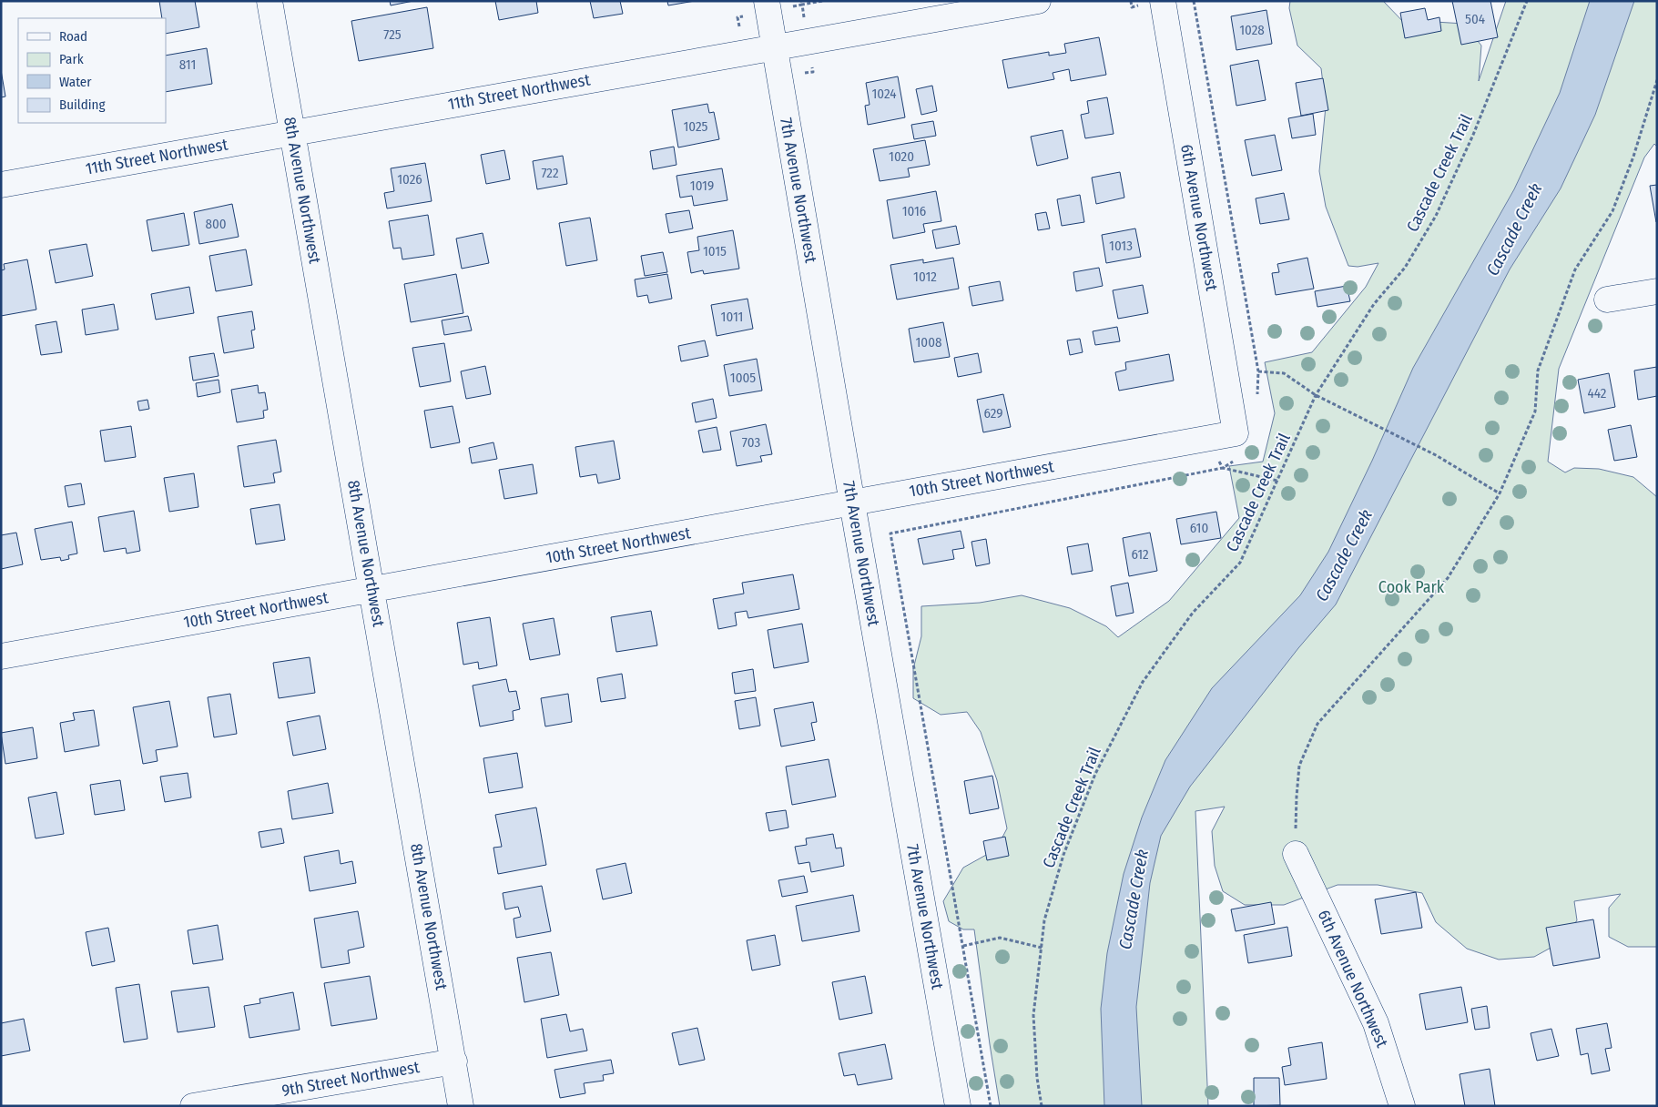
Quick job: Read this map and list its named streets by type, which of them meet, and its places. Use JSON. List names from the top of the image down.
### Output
{
  "streets": {
    "street": [
      "11th Street Northwest",
      "8th Avenue Northwest",
      "7th Avenue Northwest",
      "6th Avenue Northwest",
      "10th Street Northwest",
      "9th Street Northwest"
    ],
    "path": ["Cascade Creek Trail"]
  },
  "crossings": [
    ["11th Street Northwest", "8th Avenue Northwest"],
    ["11th Street Northwest", "7th Avenue Northwest"],
    ["8th Avenue Northwest", "10th Street Northwest"],
    ["8th Avenue Northwest", "9th Street Northwest"],
    ["7th Avenue Northwest", "10th Street Northwest"],
    ["6th Avenue Northwest", "10th Street Northwest"]
  ],
  "water": ["Cascade Creek"],
  "parks": ["Cook Park"],
  "house_numbers": [
    "504",
    "1028",
    "725",
    "811",
    "1024",
    "1025",
    "1020",
    "722",
    "1026",
    "1019",
    "1016",
    "800",
    "1013",
    "1015",
    "1012",
    "1011",
    "1008",
    "1005",
    "442",
    "629",
    "703",
    "610",
    "612"
  ],
  "legend": [
    "Road",
    "Park",
    "Water",
    "Building"
  ]
}
